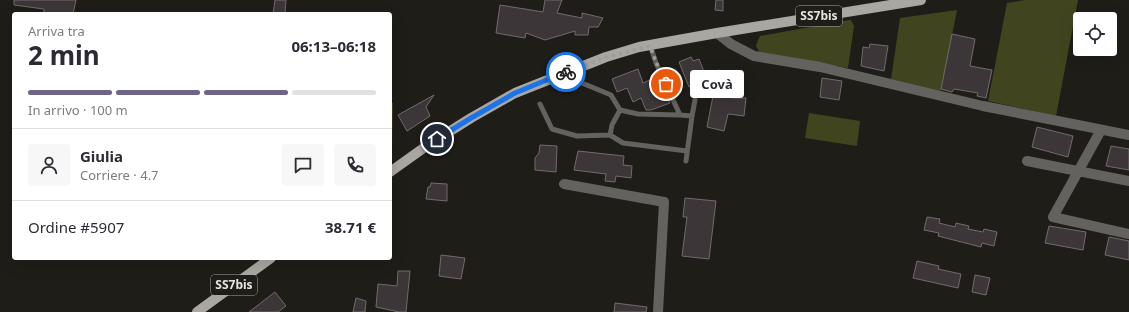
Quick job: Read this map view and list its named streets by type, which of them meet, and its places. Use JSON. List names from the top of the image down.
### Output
{
  "streets": {
    "main road": ["SS7bis"]
  },
  "places": ["Covà"],
  "page": {
    "heading": ["2 min", "Arriva tra", "06:13–06:18"],
    "panel": [
      "Giulia",
      "Corriere · 4.7",
      "Ordine #5907",
      "38.71 €"
    ],
    "bubble": "Covà",
    "bar": "In arrivo · 100 m"
  }
}
